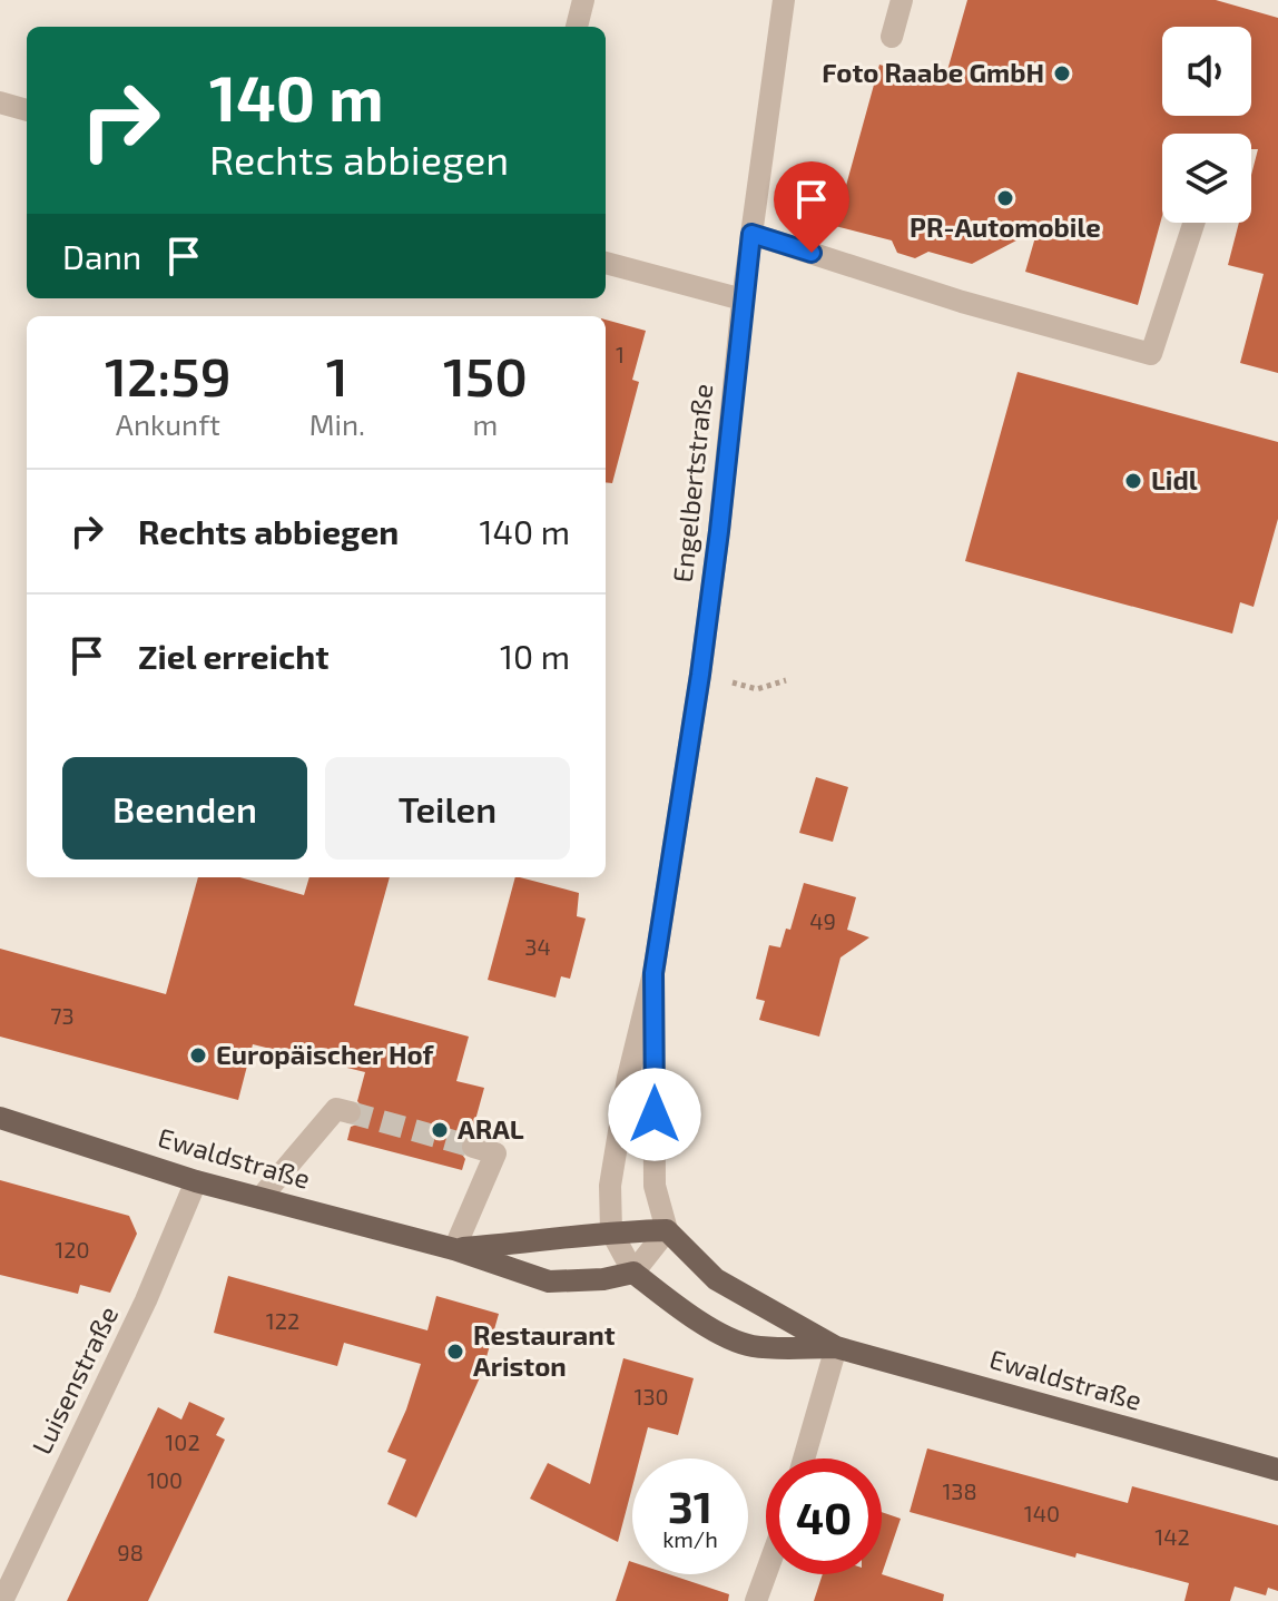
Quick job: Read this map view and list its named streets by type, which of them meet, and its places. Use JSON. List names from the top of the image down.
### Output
{
  "streets": {
    "main road": ["Ewaldstraße"],
    "street": ["Engelbertstraße", "Luisenstraße"]
  },
  "crossings": [
    ["Engelbertstraße", "Ewaldstraße"],
    ["Ewaldstraße", "Luisenstraße"]
  ],
  "places": [
    "Foto Raabe GmbH",
    "PR-Automobile",
    "Lidl",
    "Europäischer Hof",
    "ARAL",
    "Restaurant Ariston"
  ],
  "house_numbers": [
    "1",
    "49",
    "34",
    "73",
    "120",
    "122",
    "130",
    "102",
    "100",
    "138",
    "140",
    "142",
    "98"
  ],
  "page": {
    "turn": ["140 m", "Rechts abbiegen"],
    "then": "Dann",
    "eta": [
      "12:59",
      "Ankunft",
      "1",
      "Min.",
      "150",
      "m"
    ],
    "list": [
      {
        "name": "Rechts abbiegen",
        "value": "140 m"
      },
      {
        "name": "Ziel erreicht",
        "value": "10 m"
      }
    ],
    "buttons": ["Beenden", "Teilen"],
    "speed": "31 km/h",
    "limit": "40"
  }
}
